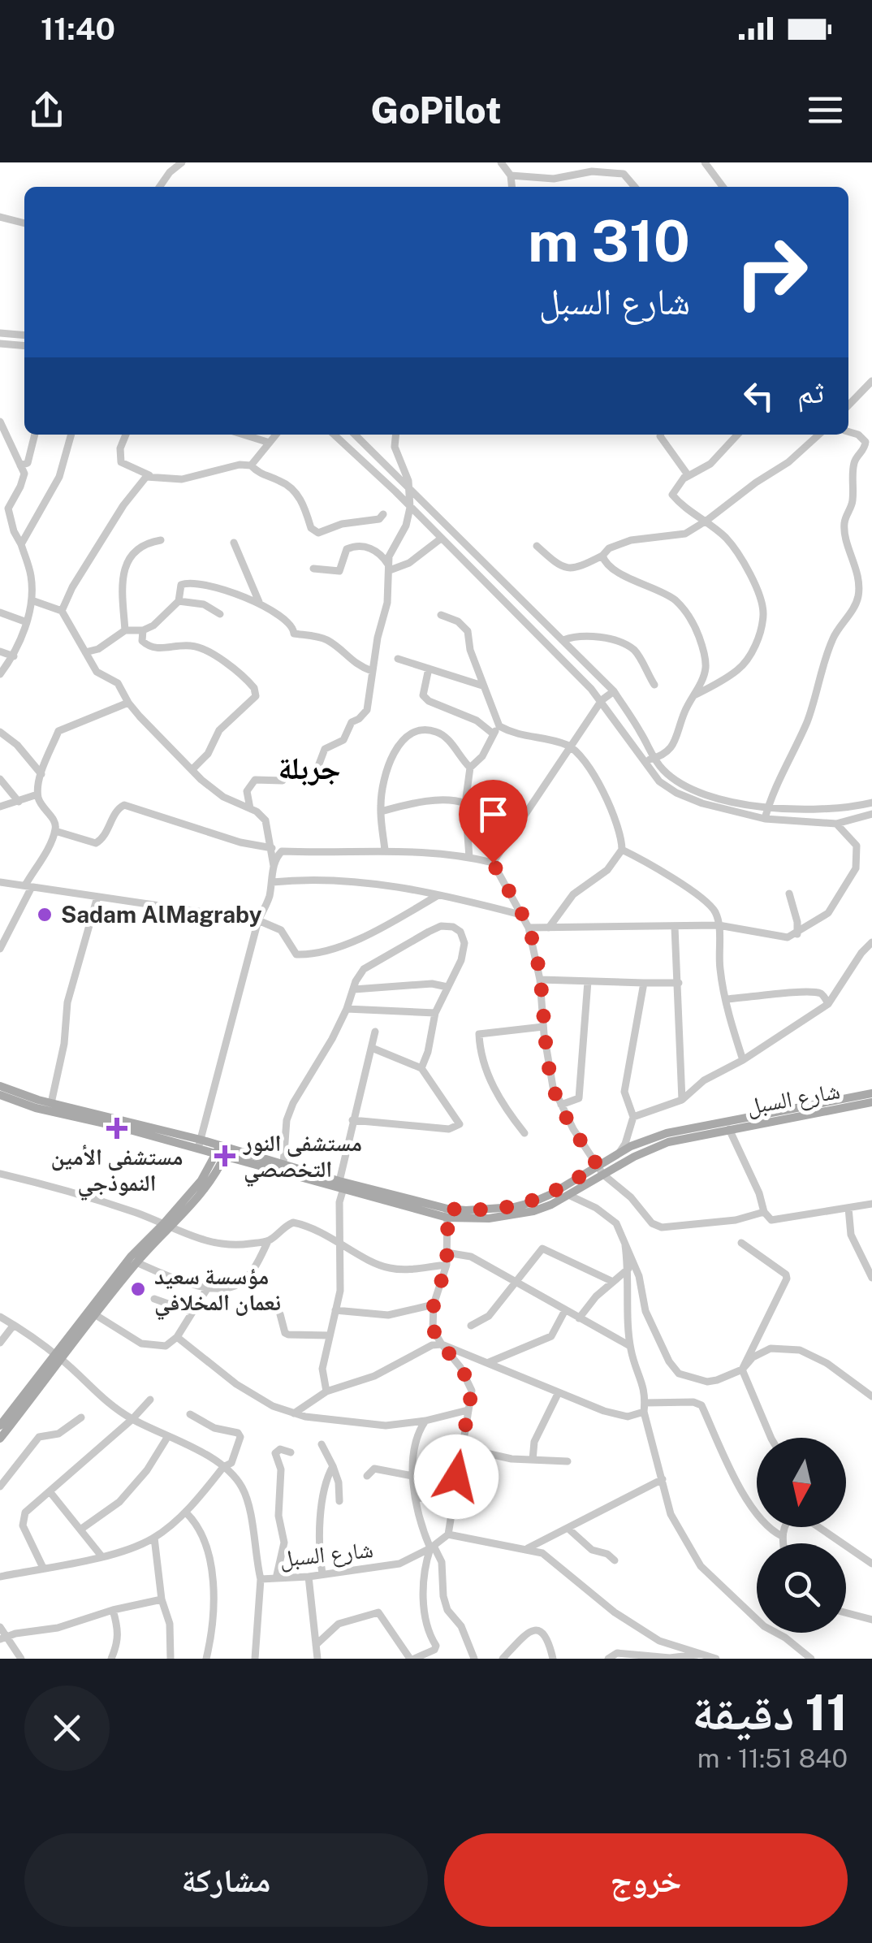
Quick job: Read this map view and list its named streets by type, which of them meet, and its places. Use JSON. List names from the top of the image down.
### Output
{
  "streets": {
    "main road": ["شارع السبل"]
  },
  "districts": ["جربلة"],
  "places": {
    "other": ["Sadam AlMagraby", "مؤسسة سعيد نعمان المخلافي"],
    "health": ["مستشفى الأمين النموذجي", "مستشفى النور التخصصي"]
  },
  "north": "bottom",
  "page": {
    "status": "11:40",
    "header": "GoPilot",
    "turn": ["310 m", "شارع السبل"],
    "then": "ثم",
    "heading": ["11 دقيقة", "840 m · 11:51"],
    "buttons": ["خروج", "مشاركة"]
  }
}
